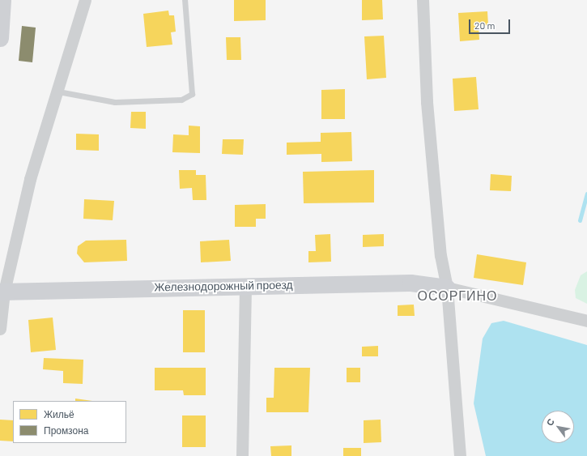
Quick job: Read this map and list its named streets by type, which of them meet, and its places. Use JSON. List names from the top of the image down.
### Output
{
  "streets": {
    "street": ["Железнодорожный проезд"]
  },
  "districts": ["ОСОРГИНО"],
  "legend": ["Жильё", "Промзона"],
  "scale_bar": "20 m",
  "north": "top left"
}
